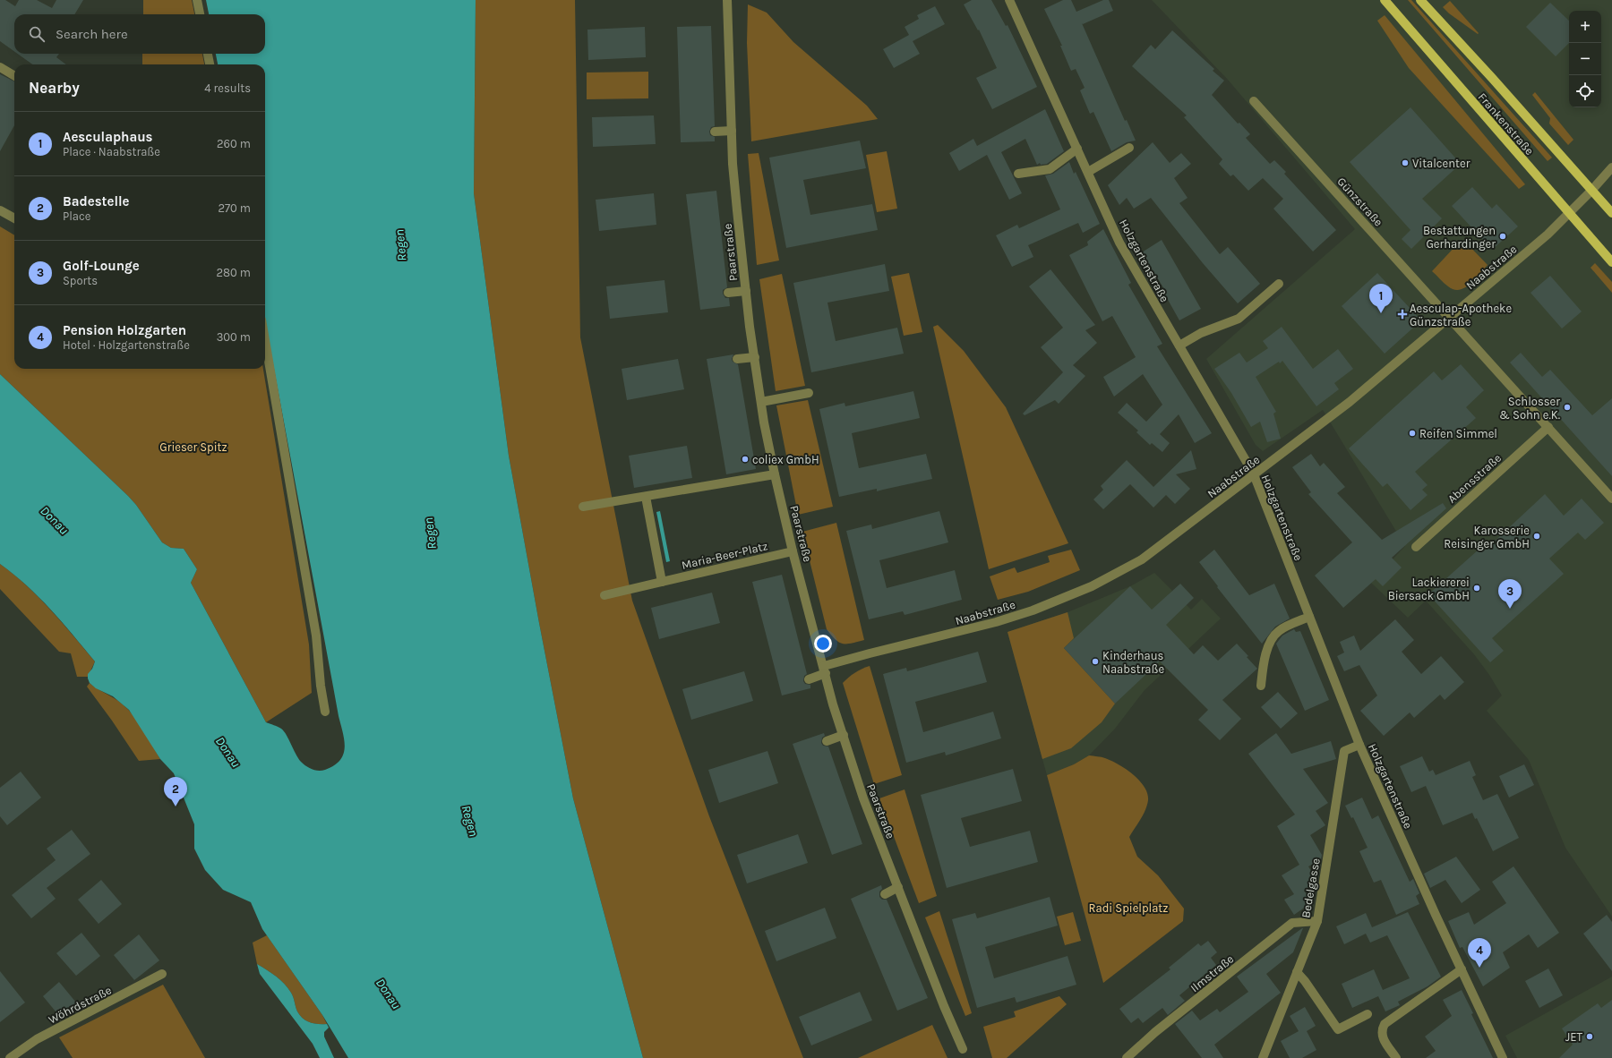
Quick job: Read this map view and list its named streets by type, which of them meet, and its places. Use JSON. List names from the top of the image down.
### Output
{
  "streets": {
    "main road": ["Frankenstraße"],
    "street": [
      "Günzstraße",
      "Paarstraße",
      "Holzgartenstraße",
      "Naabstraße",
      "Abensstraße",
      "Maria-Beer-Platz",
      "Bedelgasse",
      "Ilmstraße",
      "Wöhrdstraße"
    ]
  },
  "crossings": [
    ["Frankenstraße", "Naabstraße"],
    ["Günzstraße", "Naabstraße"],
    ["Paarstraße", "Naabstraße"],
    ["Paarstraße", "Maria-Beer-Platz"],
    ["Holzgartenstraße", "Naabstraße"],
    ["Holzgartenstraße", "Bedelgasse"],
    ["Bedelgasse", "Ilmstraße"]
  ],
  "water": ["Regen", "Donau"],
  "parks": ["Grieser Spitz", "Radi Spielplatz"],
  "places": {
    "other": [
      "Vitalcenter",
      "Bestattungen Gerhardinger",
      "Schlosser & Sohn e.K.",
      "Reifen Simmel",
      "coliex GmbH",
      "Karosserie Reisinger GmbH",
      "Lackiererei Biersack GmbH",
      "Kinderhaus Naabstraße",
      "JET"
    ],
    "health": ["Aesculap-Apotheke Günzstraße"]
  },
  "page": {
    "map_buttons": ["+", "−"],
    "search": "Search here",
    "heading": ["Nearby", "4 results"],
    "list": [
      {
        "mark": "1",
        "name": "Aesculaphaus",
        "note": "Place · Naabstraße",
        "value": "260 m"
      },
      {
        "mark": "2",
        "name": "Badestelle",
        "note": "Place",
        "value": "270 m"
      },
      {
        "mark": "3",
        "name": "Golf-Lounge",
        "note": "Sports",
        "value": "280 m"
      },
      {
        "mark": "4",
        "name": "Pension Holzgarten",
        "note": "Hotel · Holzgartenstraße",
        "value": "300 m"
      }
    ],
    "pins": [
      "1",
      "3",
      "2",
      "4"
    ]
  }
}
